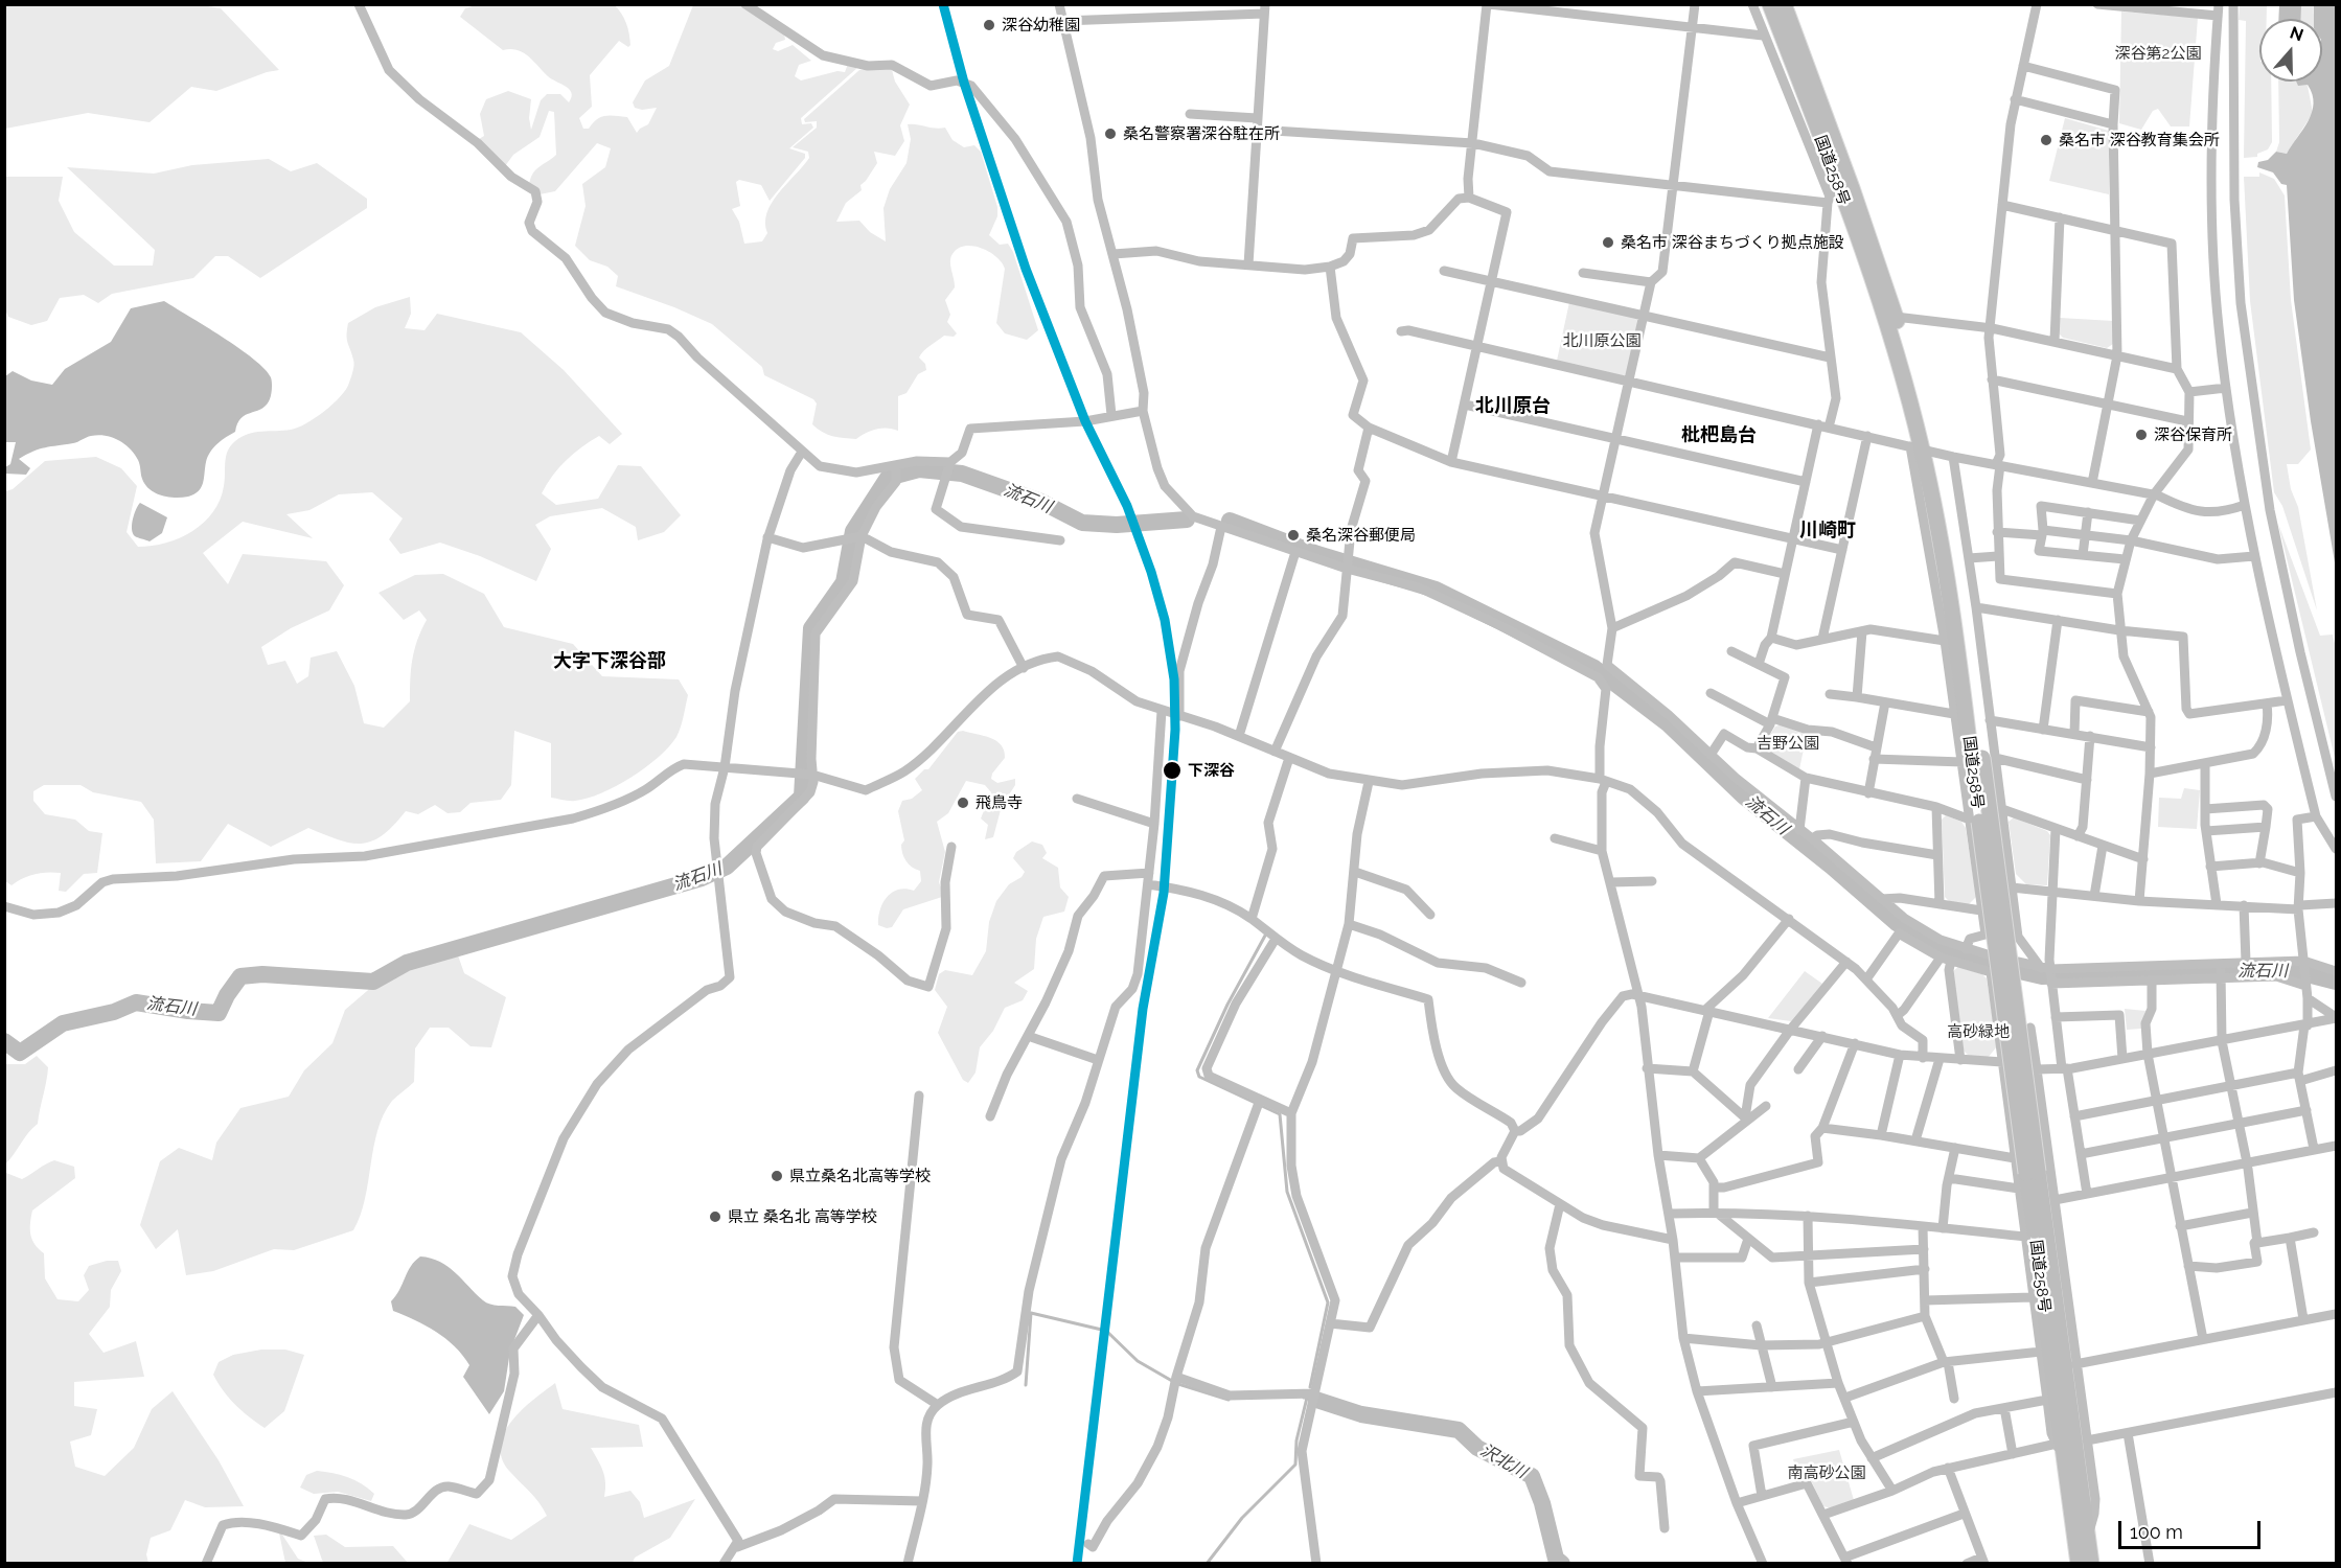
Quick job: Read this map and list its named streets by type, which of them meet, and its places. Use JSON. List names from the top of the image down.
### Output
{
  "streets": {
    "highway": ["国道258号"]
  },
  "districts": [
    "北川原台",
    "枇杷島台",
    "川崎町",
    "大字下深谷部"
  ],
  "water": ["流石川", "沢北川"],
  "parks": [
    "深谷第2公園",
    "北川原公園",
    "吉野公園",
    "高砂緑地",
    "南高砂公園"
  ],
  "places": [
    "深谷幼稚園",
    "桑名警察署深谷駐在所",
    "桑名市 深谷教育集会所",
    "桑名市 深谷まちづくり拠点施設",
    "深谷保育所",
    "桑名深谷郵便局",
    "下深谷",
    "飛鳥寺",
    "県立桑名北高等学校",
    "県立 桑名北 高等学校"
  ],
  "scale_bar": "100 m",
  "north": "top"
}
